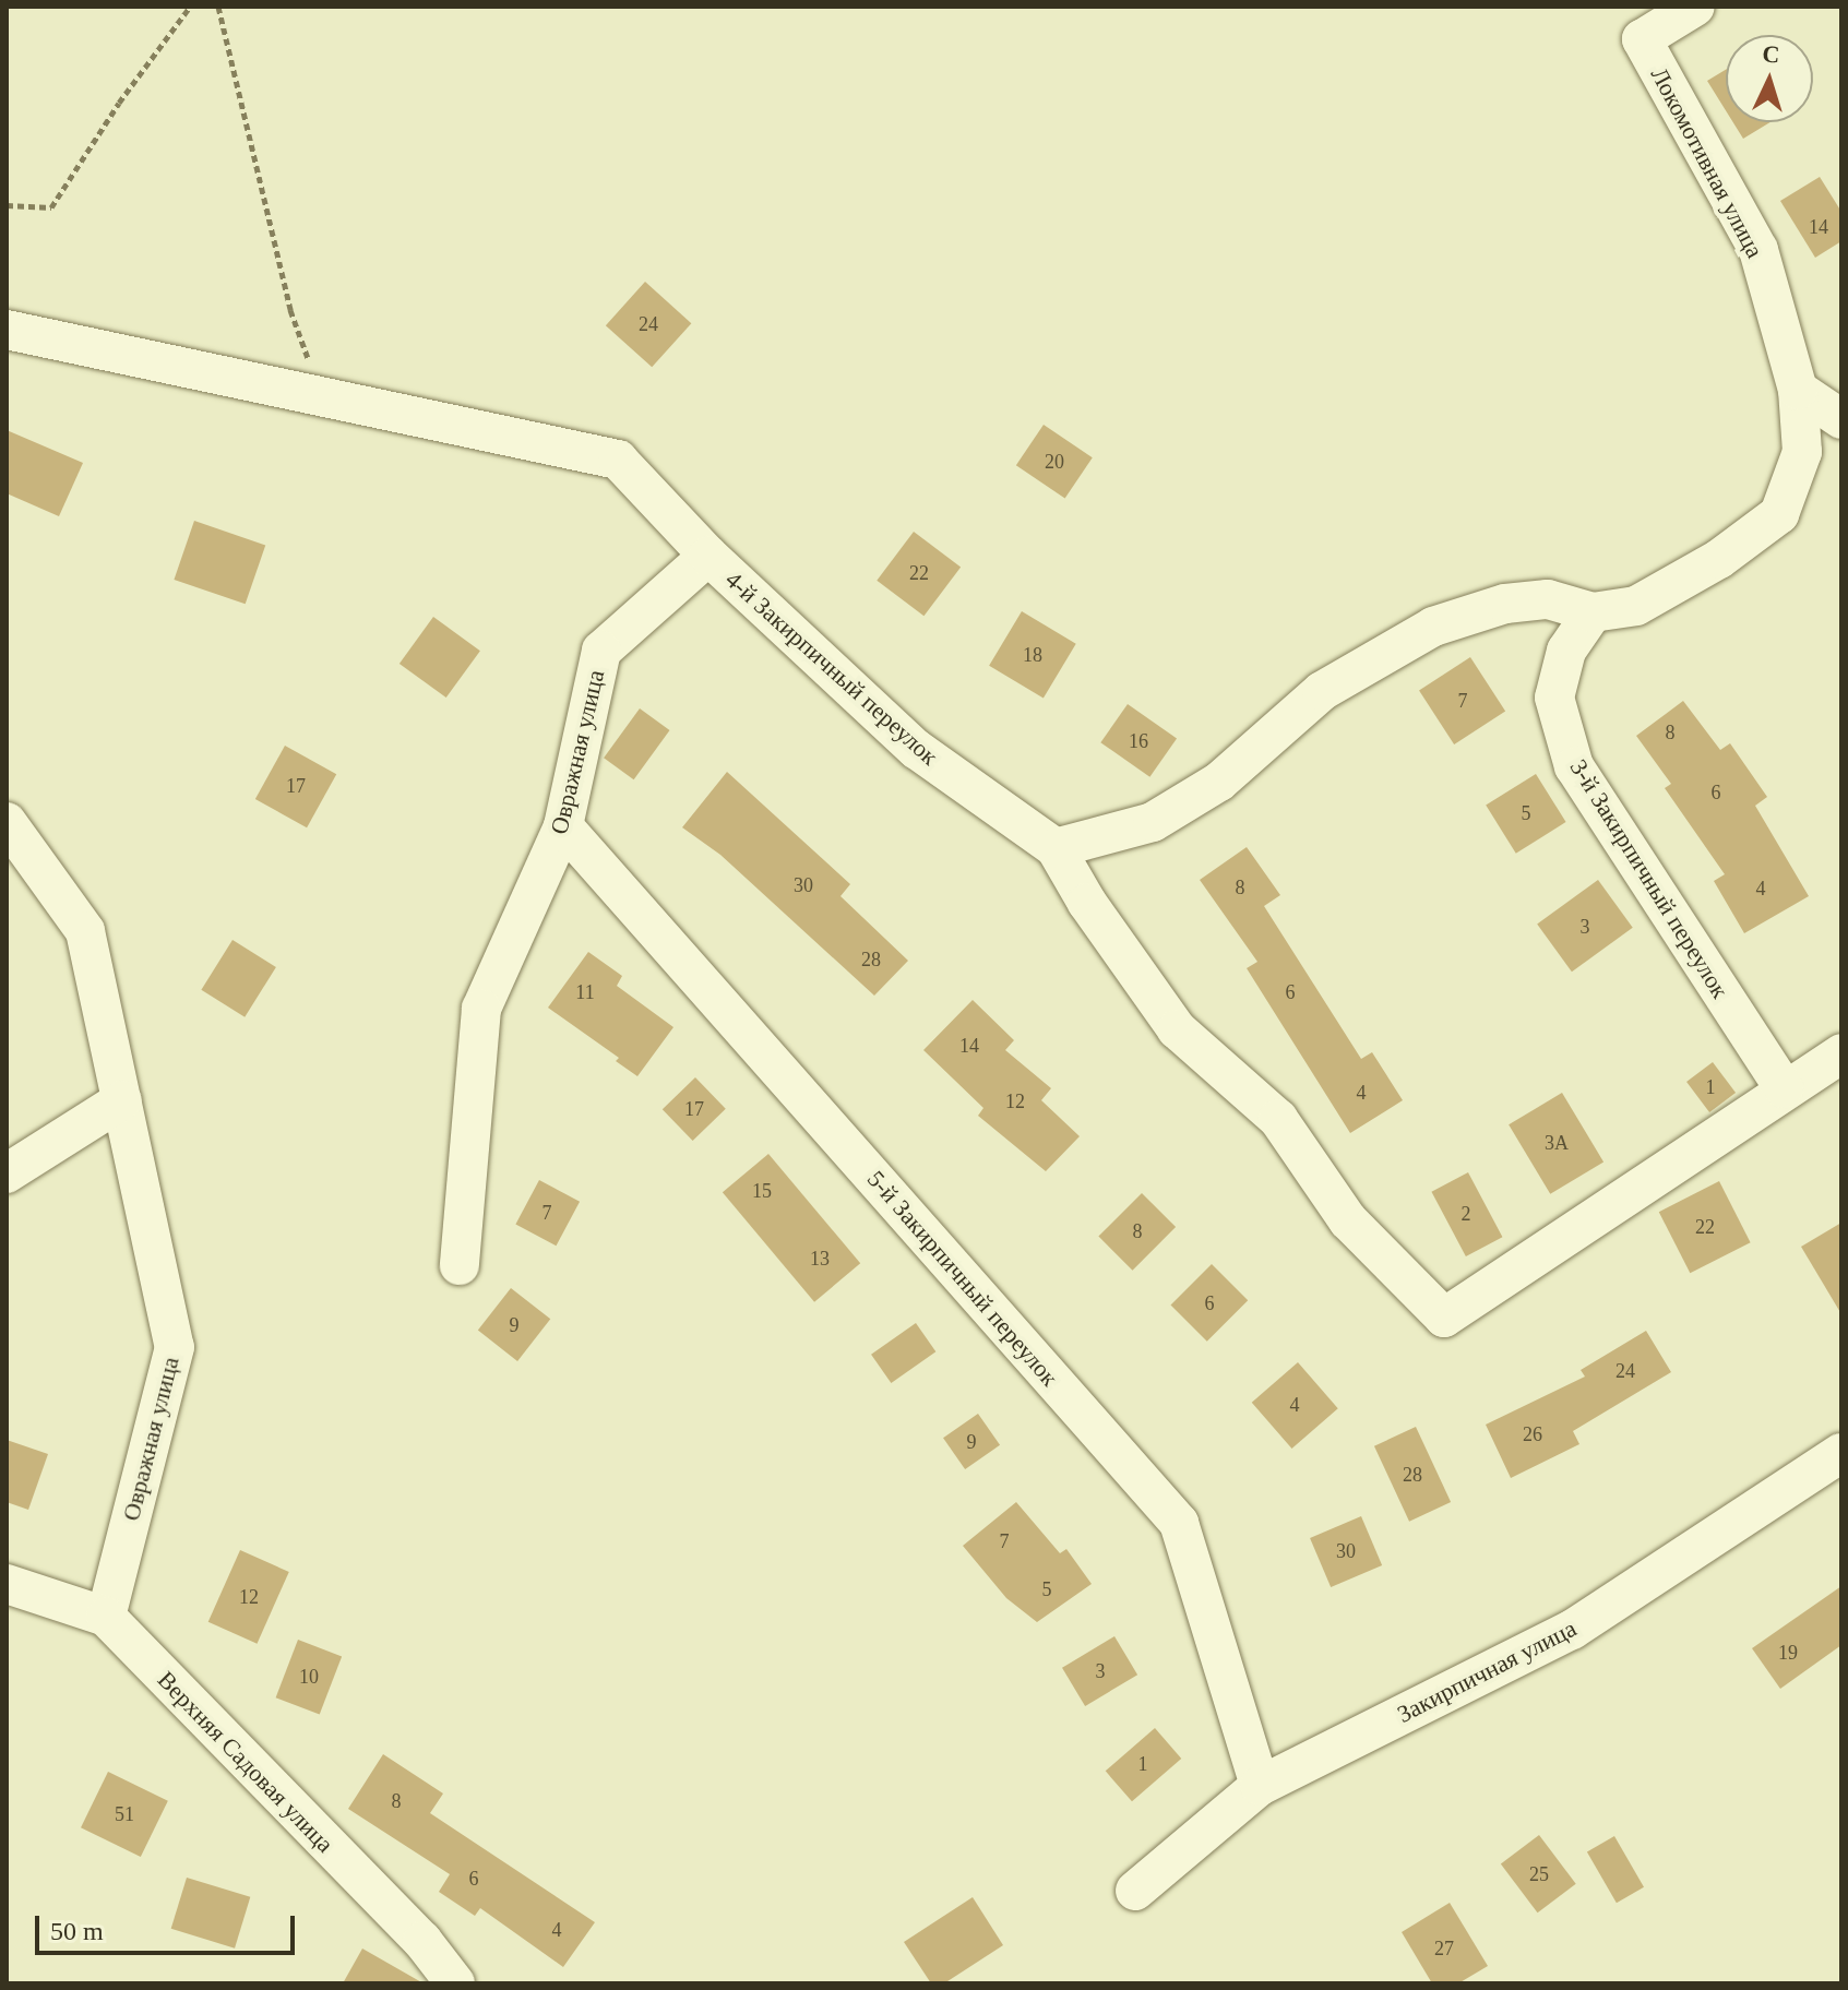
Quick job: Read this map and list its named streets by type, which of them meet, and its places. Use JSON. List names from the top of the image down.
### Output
{
  "streets": {
    "street": [
      "Локомотивная улица",
      "4-й Закирпичный переулок",
      "Овражная улица",
      "3-й Закирпичный переулок",
      "5-й Закирпичный переулок",
      "Закирпичная улица",
      "Верхняя Садовая улица"
    ]
  },
  "crossings": [
    ["Локомотивная улица", "4-й Закирпичный переулок"],
    ["Локомотивная улица", "3-й Закирпичный переулок"],
    ["4-й Закирпичный переулок", "Овражная улица"],
    ["4-й Закирпичный переулок", "3-й Закирпичный переулок"],
    ["Овражная улица", "5-й Закирпичный переулок"],
    ["Овражная улица", "Верхняя Садовая улица"],
    ["5-й Закирпичный переулок", "Закирпичная улица"]
  ],
  "house_numbers": [
    "14",
    "24",
    "20",
    "22",
    "18",
    "7",
    "8",
    "16",
    "17",
    "6",
    "5",
    "30",
    "8",
    "4",
    "3",
    "28",
    "11",
    "6",
    "14",
    "1",
    "4",
    "12",
    "17",
    "3А",
    "15",
    "7",
    "2",
    "22",
    "8",
    "13",
    "6",
    "9",
    "24",
    "4",
    "26",
    "9",
    "28",
    "7",
    "30",
    "5",
    "12",
    "19",
    "3",
    "10",
    "1",
    "8",
    "51",
    "25",
    "6",
    "4",
    "27"
  ],
  "scale_bar": "50 m",
  "north": "top"
}
